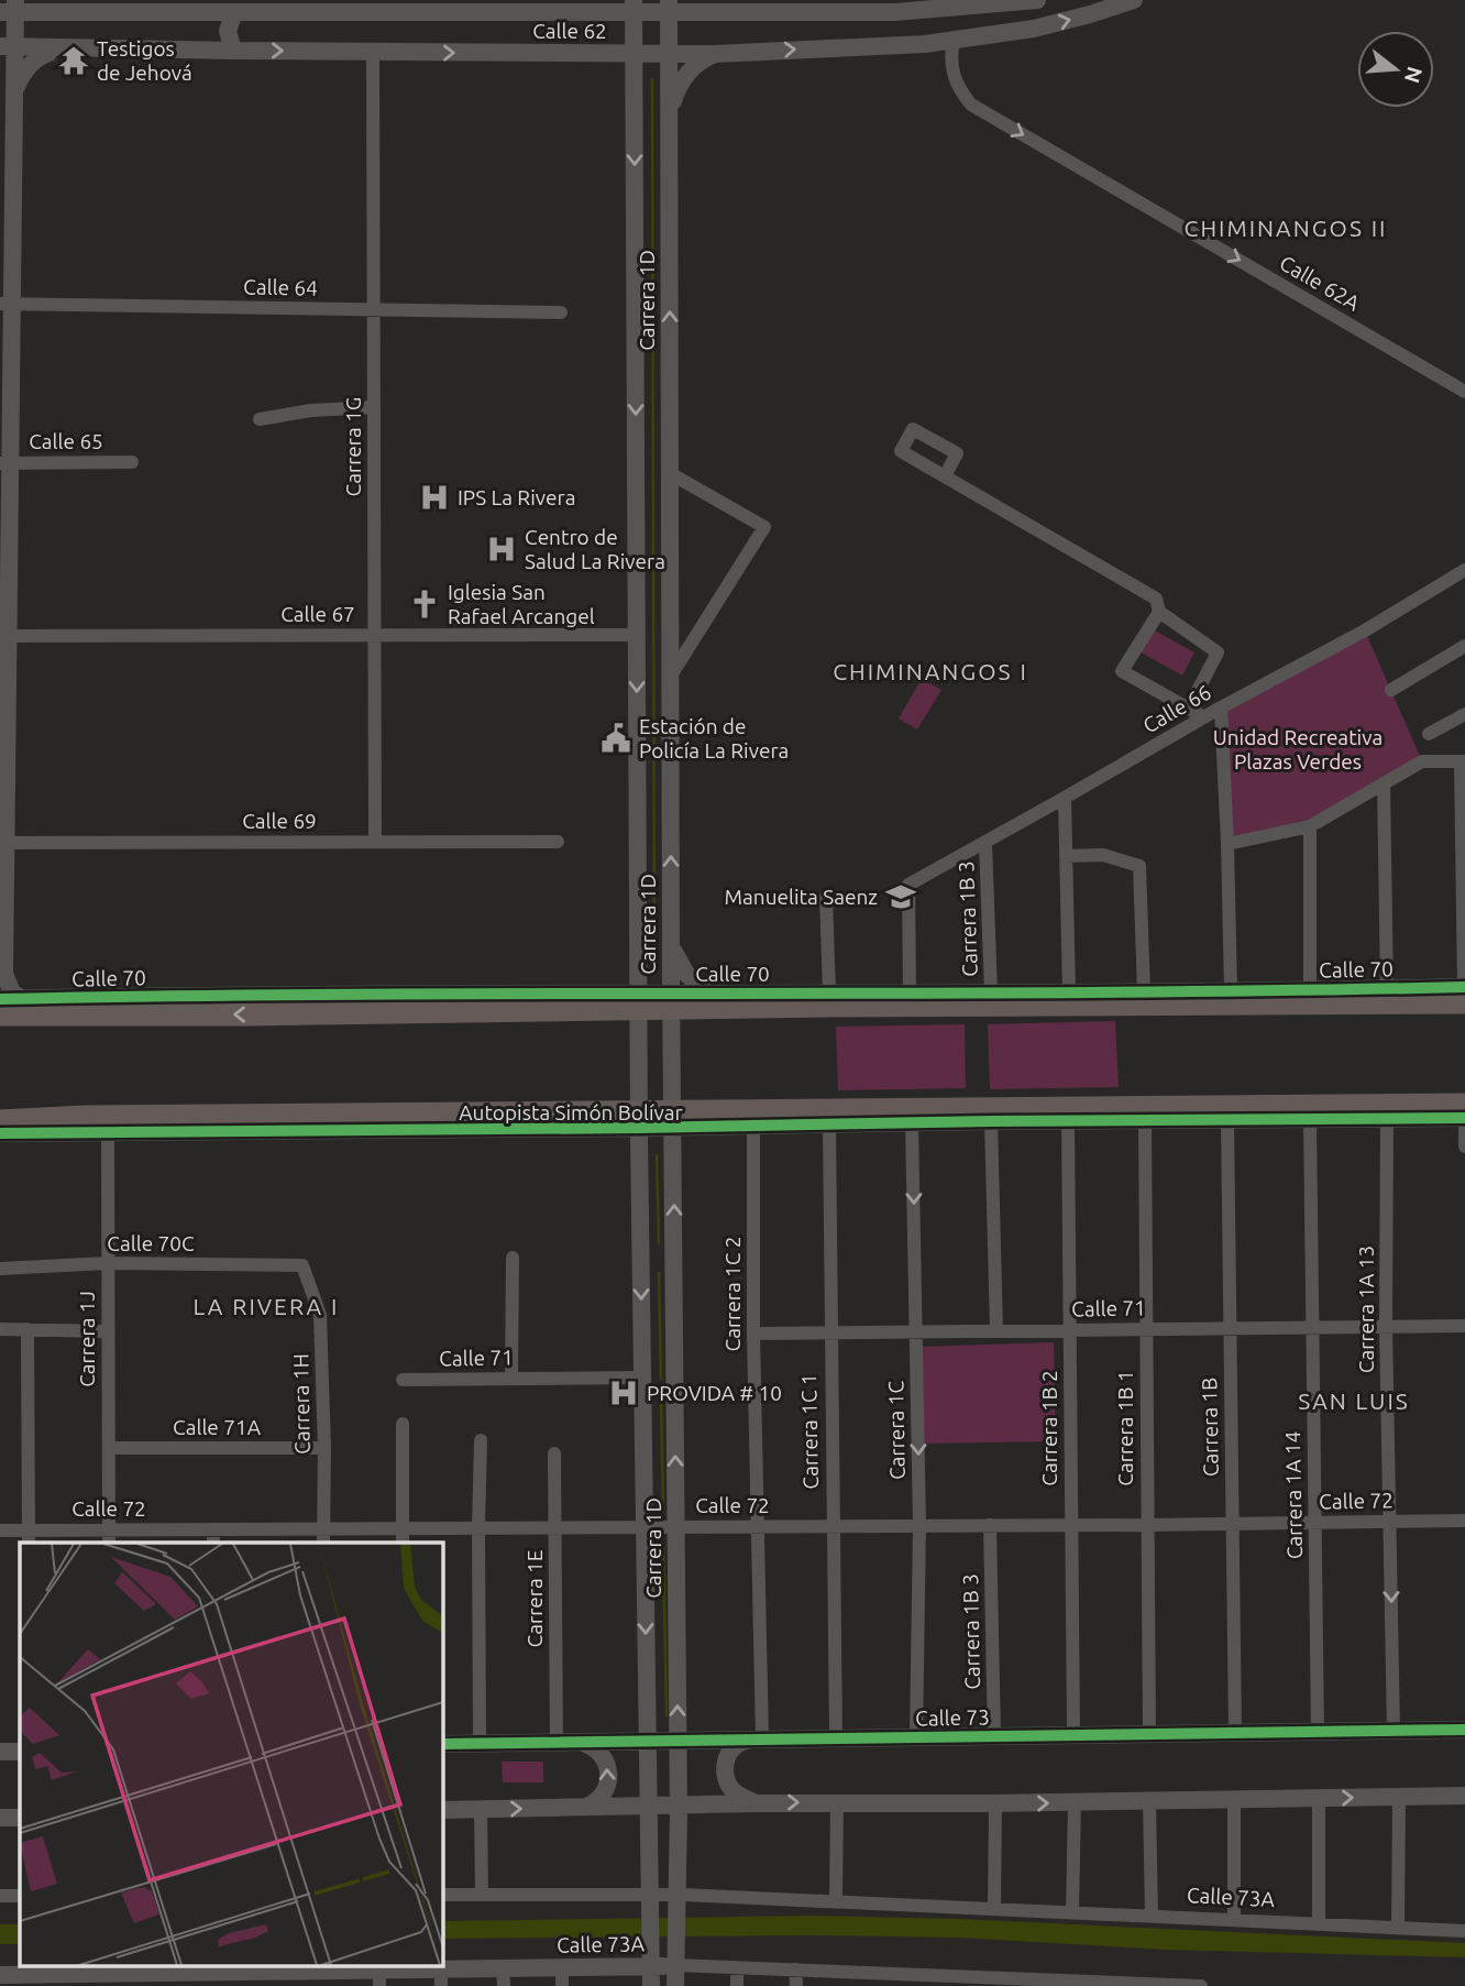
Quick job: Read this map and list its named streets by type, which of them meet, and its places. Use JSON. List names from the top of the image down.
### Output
{
  "streets": {
    "highway": ["Autopista Simón Bolívar"],
    "street": [
      "Calle 62",
      "Calle 62A",
      "Calle 64",
      "Carrera 1D",
      "Calle 65",
      "Carrera 1G",
      "Calle 67",
      "Calle 66",
      "Calle 69",
      "Carrera 1B 3",
      "Calle 70",
      "Calle 70C",
      "Carrera 1C 2",
      "Calle 71",
      "Carrera 1A 13",
      "Carrera 1J",
      "Carrera 1H",
      "Calle 71A",
      "Carrera 1B",
      "Carrera 1B 2",
      "Carrera 1B 1",
      "Carrera 1C",
      "Carrera 1C 1",
      "Carrera 1A 14",
      "Calle 72",
      "Carrera 1E",
      "Calle 73",
      "Calle 73A"
    ]
  },
  "crossings": [
    ["Calle 62", "Calle 62A"],
    ["Calle 62", "Carrera 1D"],
    ["Calle 62", "Carrera 1G"],
    ["Calle 64", "Carrera 1G"],
    ["Carrera 1D", "Calle 67"],
    ["Carrera 1D", "Calle 70"],
    ["Carrera 1D", "Autopista Simón Bolívar"],
    ["Carrera 1D", "Calle 71"],
    ["Carrera 1D", "Calle 72"],
    ["Carrera 1D", "Calle 73"],
    ["Carrera 1D", "Calle 73A"],
    ["Carrera 1G", "Calle 67"],
    ["Carrera 1G", "Calle 69"],
    ["Calle 66", "Carrera 1B 3"],
    ["Calle 66", "Calle 70"],
    ["Carrera 1B 3", "Calle 70"],
    ["Carrera 1B 3", "Calle 72"],
    ["Carrera 1B 3", "Calle 73"],
    ["Autopista Simón Bolívar", "Carrera 1C"],
    ["Calle 70C", "Carrera 1J"],
    ["Calle 70C", "Carrera 1H"],
    ["Carrera 1C 2", "Calle 71"],
    ["Carrera 1C 2", "Calle 72"],
    ["Carrera 1C 2", "Calle 73"],
    ["Calle 71", "Carrera 1A 13"],
    ["Calle 71", "Carrera 1B"],
    ["Calle 71", "Carrera 1B 2"],
    ["Calle 71", "Carrera 1B 1"],
    ["Calle 71", "Carrera 1C"],
    ["Calle 71", "Carrera 1C 1"],
    ["Calle 71", "Carrera 1A 14"],
    ["Carrera 1A 13", "Calle 72"],
    ["Carrera 1A 13", "Calle 73"],
    ["Carrera 1J", "Calle 71A"],
    ["Carrera 1J", "Calle 72"],
    ["Carrera 1H", "Calle 71A"],
    ["Carrera 1H", "Calle 72"],
    ["Carrera 1B", "Calle 72"],
    ["Carrera 1B", "Calle 73"],
    ["Carrera 1B 2", "Calle 72"],
    ["Carrera 1B 2", "Calle 73"],
    ["Carrera 1B 1", "Calle 72"],
    ["Carrera 1B 1", "Calle 73"],
    ["Carrera 1C", "Calle 72"],
    ["Carrera 1C", "Calle 73"],
    ["Carrera 1C 1", "Calle 72"],
    ["Carrera 1C 1", "Calle 73"],
    ["Carrera 1A 14", "Calle 72"],
    ["Carrera 1A 14", "Calle 73"],
    ["Calle 72", "Carrera 1E"],
    ["Carrera 1E", "Calle 73"]
  ],
  "one_way": ["Calle 62A"],
  "districts": [
    "CHIMINANGOS II",
    "CHIMINANGOS I",
    "LA RIVERA I",
    "SAN LUIS"
  ],
  "parks": ["Unidad Recreativa Plazas Verdes"],
  "places": {
    "temple": ["Testigos de Jehová"],
    "hospital": ["IPS La Rivera", "Centro de Salud La Rivera", "PROVIDA # 10"],
    "church": ["Iglesia San Rafael Arcangel"],
    "public building": ["Estación de Policía La Rivera"],
    "school or university": ["Manuelita Saenz"]
  },
  "north": "right"
}
